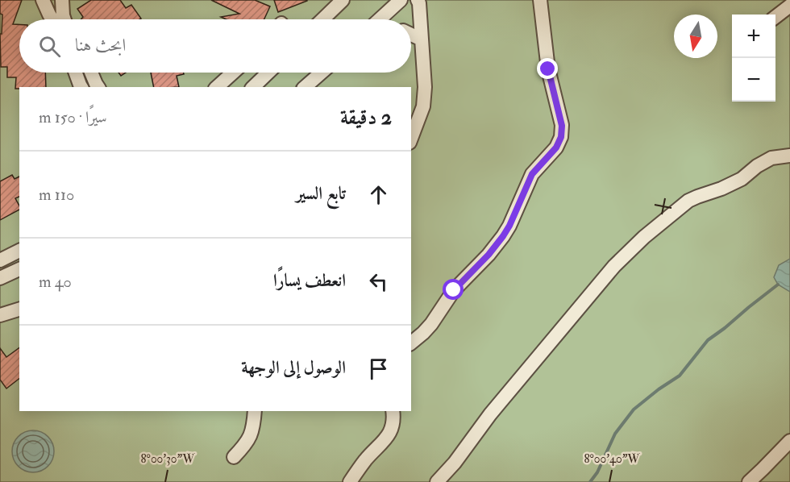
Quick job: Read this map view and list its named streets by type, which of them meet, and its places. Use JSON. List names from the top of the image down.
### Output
{
  "north": "bottom",
  "page": {
    "map_buttons": ["+", "−"],
    "search": "ابحث هنا",
    "heading": ["2 دقيقة", "سيرًا · 150 m"],
    "list": [
      ["تابع السير", "110 m"],
      ["انعطف يسارًا", "40 m"],
      "الوصول إلى الوجهة"
    ]
  },
  "coordinates": ["8°00'30\"W", "8°00'40\"W"]
}
